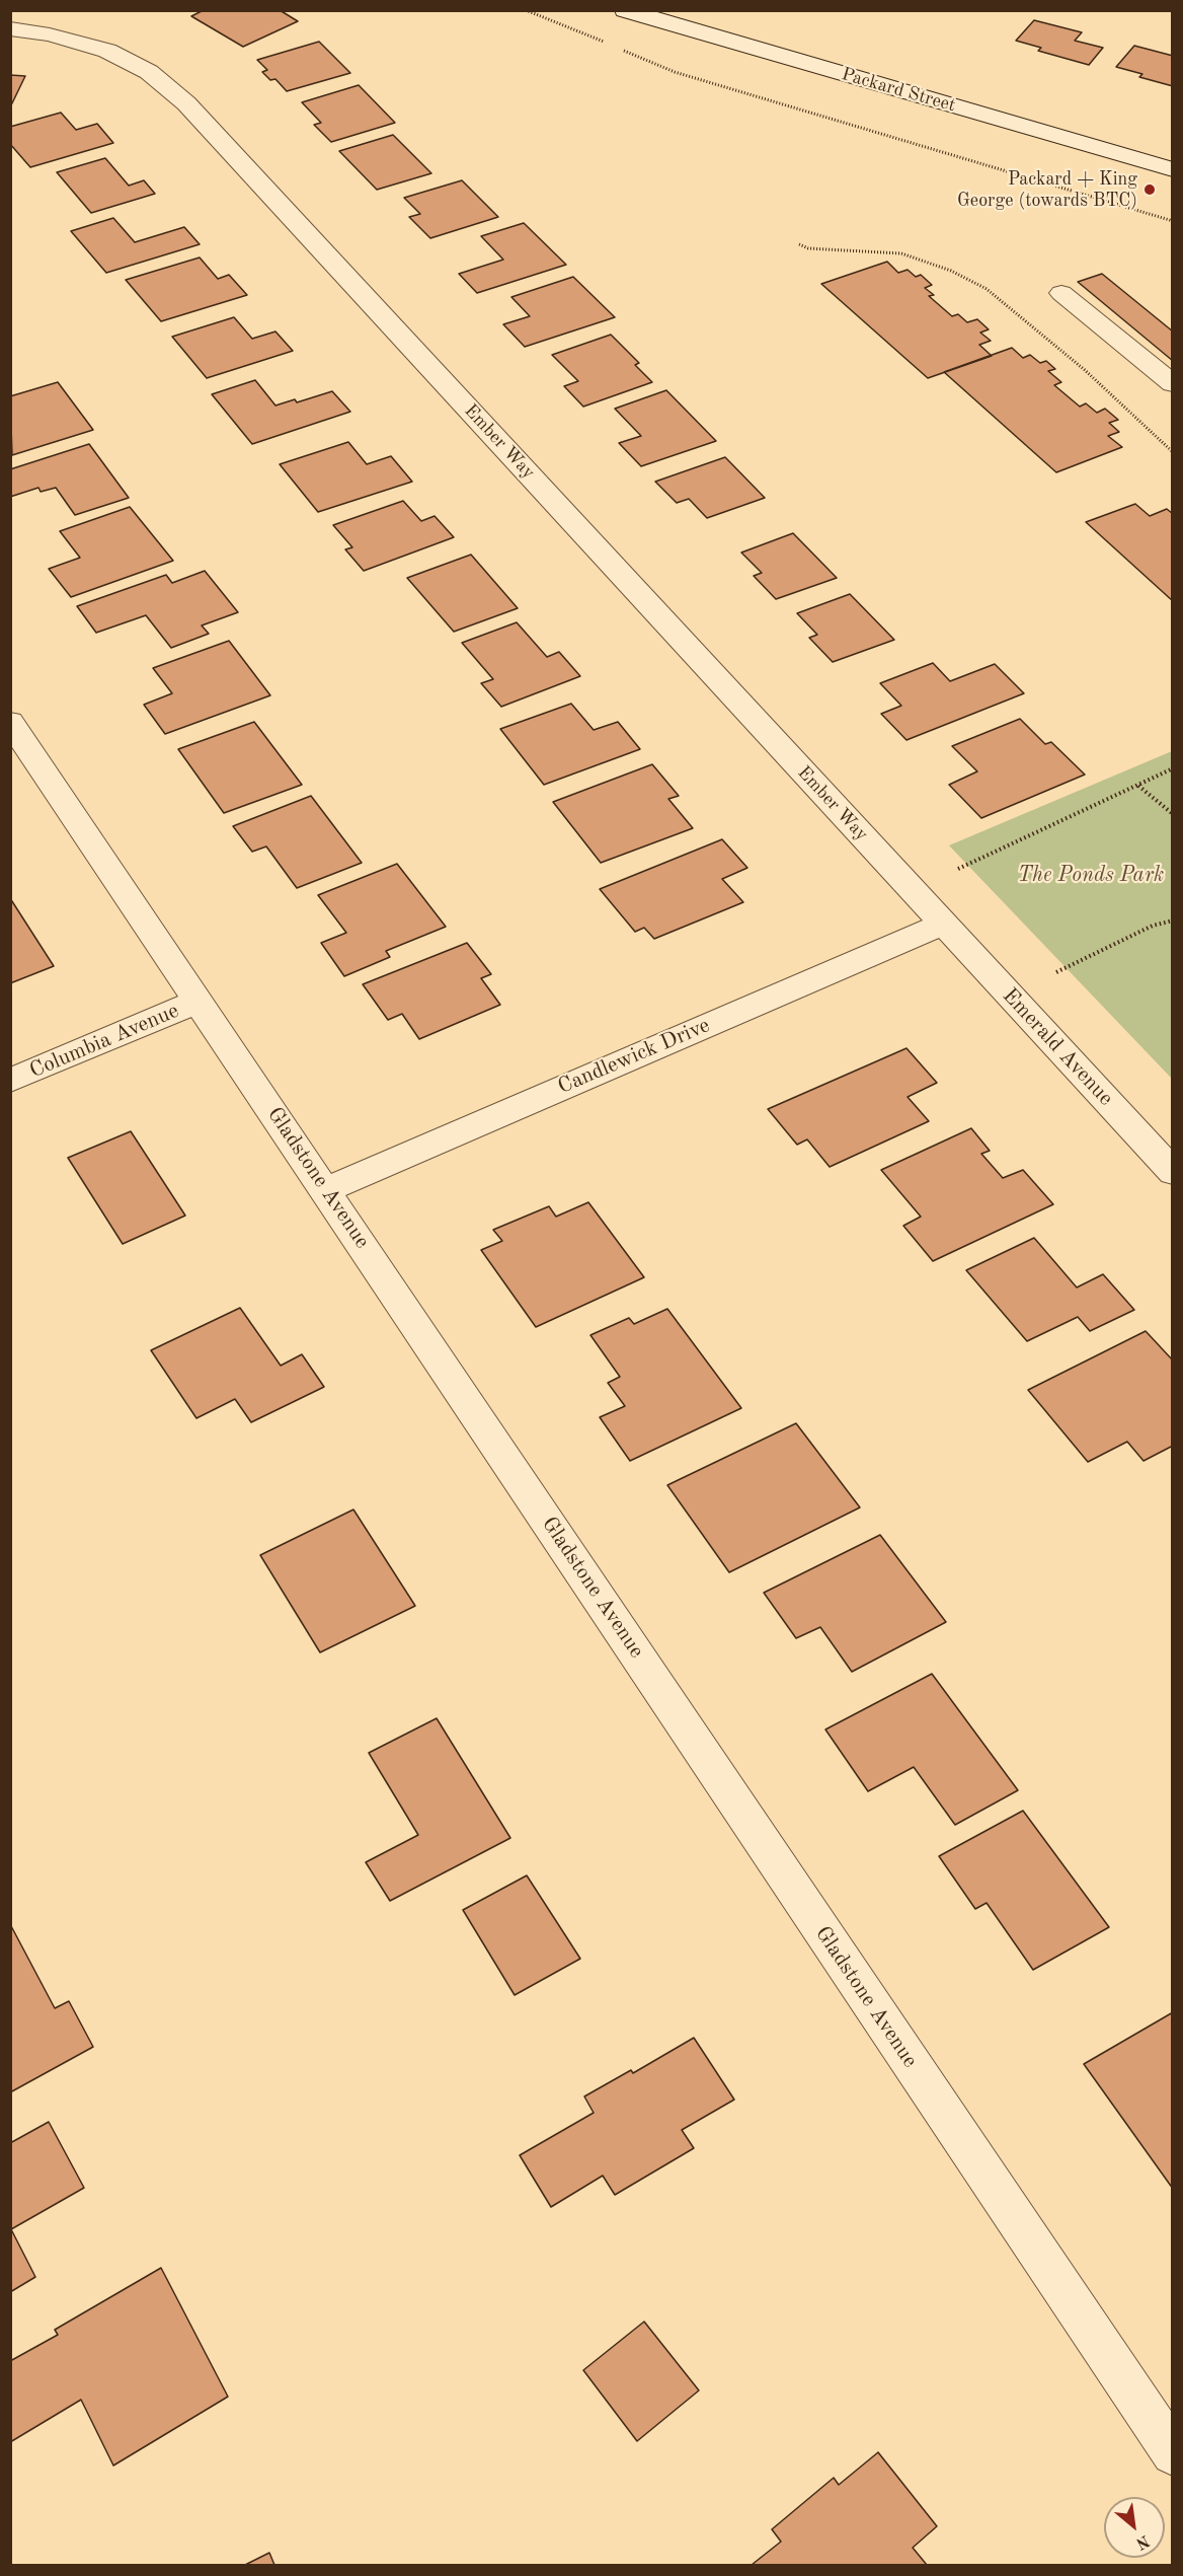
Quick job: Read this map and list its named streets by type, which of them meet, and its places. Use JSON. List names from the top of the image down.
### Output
{
  "streets": {
    "street": [
      "Packard Street",
      "Ember Way",
      "Columbia Avenue",
      "Emerald Avenue",
      "Candlewick Drive",
      "Gladstone Avenue"
    ]
  },
  "crossings": [
    ["Ember Way", "Emerald Avenue"],
    ["Ember Way", "Candlewick Drive"],
    ["Columbia Avenue", "Gladstone Avenue"],
    ["Emerald Avenue", "Candlewick Drive"],
    ["Candlewick Drive", "Gladstone Avenue"]
  ],
  "parks": ["The Ponds Park"],
  "places": ["Packard + King George (towards BTC)"],
  "north": "bottom right"
}
